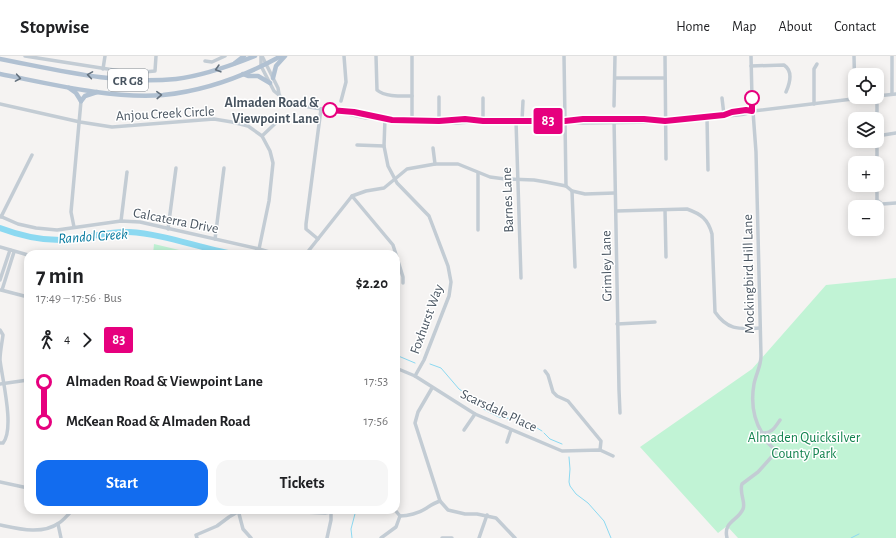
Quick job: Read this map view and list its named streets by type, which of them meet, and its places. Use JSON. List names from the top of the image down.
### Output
{
  "streets": {
    "main road": ["CR G8"],
    "street": [
      "Anjou Creek Circle",
      "Barnes Lane",
      "Calcaterra Drive",
      "Grimley Lane",
      "Mockingbird Hill Lane",
      "Foxhurst Way",
      "Scarsdale Place"
    ]
  },
  "crossings": [
    ["Foxhurst Way", "Scarsdale Place"]
  ],
  "water": ["Randol Creek"],
  "parks": ["Almaden Quicksilver County Park"],
  "places": ["Almaden Road & Viewpoint Lane"],
  "lines": ["bus line 83"],
  "page": {
    "header": "Stopwise",
    "nav": [
      "Home",
      "Map",
      "About",
      "Contact"
    ],
    "on_map": "83",
    "map_buttons": ["+", "−"],
    "heading": ["7 min", "17:49 – 17:56 · Bus", "$2.20"],
    "legs": ["4", "83"],
    "list": [
      {
        "name": "Almaden Road & Viewpoint Lane",
        "value": "17:53"
      },
      {
        "name": "McKean Road & Almaden Road",
        "value": "17:56"
      }
    ],
    "buttons": ["Start", "Tickets"]
  }
}
